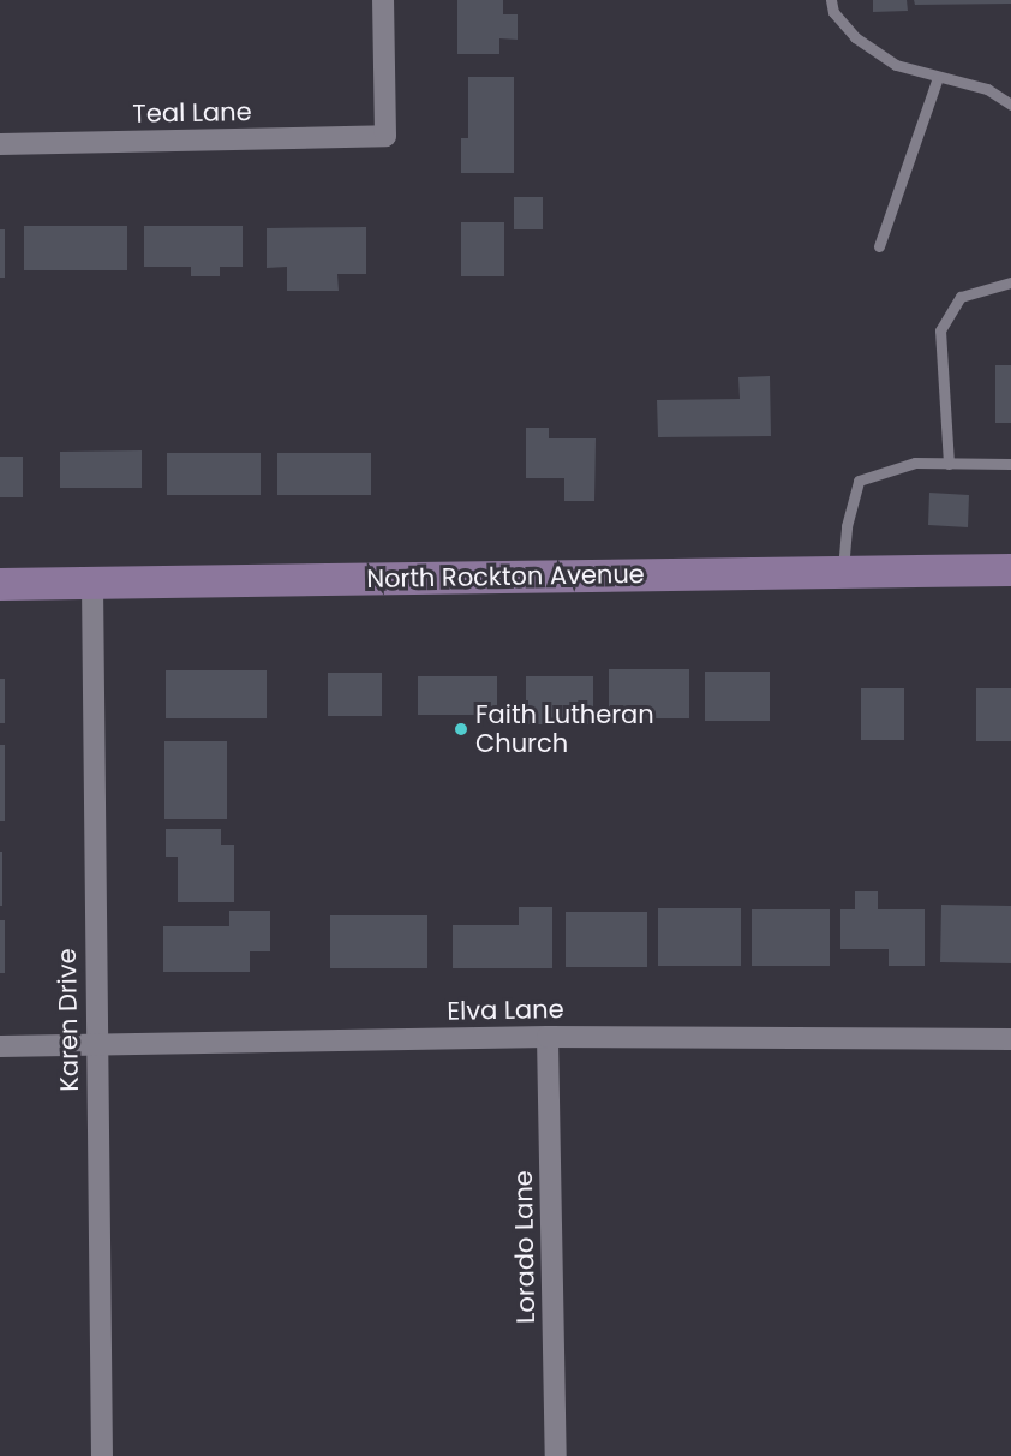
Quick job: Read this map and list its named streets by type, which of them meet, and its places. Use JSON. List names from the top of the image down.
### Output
{
  "streets": {
    "main road": ["North Rockton Avenue"],
    "street": [
      "Teal Lane",
      "Elva Lane",
      "Karen Drive",
      "Lorado Lane"
    ]
  },
  "crossings": [
    ["North Rockton Avenue", "Karen Drive"],
    ["Elva Lane", "Karen Drive"],
    ["Elva Lane", "Lorado Lane"]
  ],
  "places": ["Faith Lutheran Church"]
}
